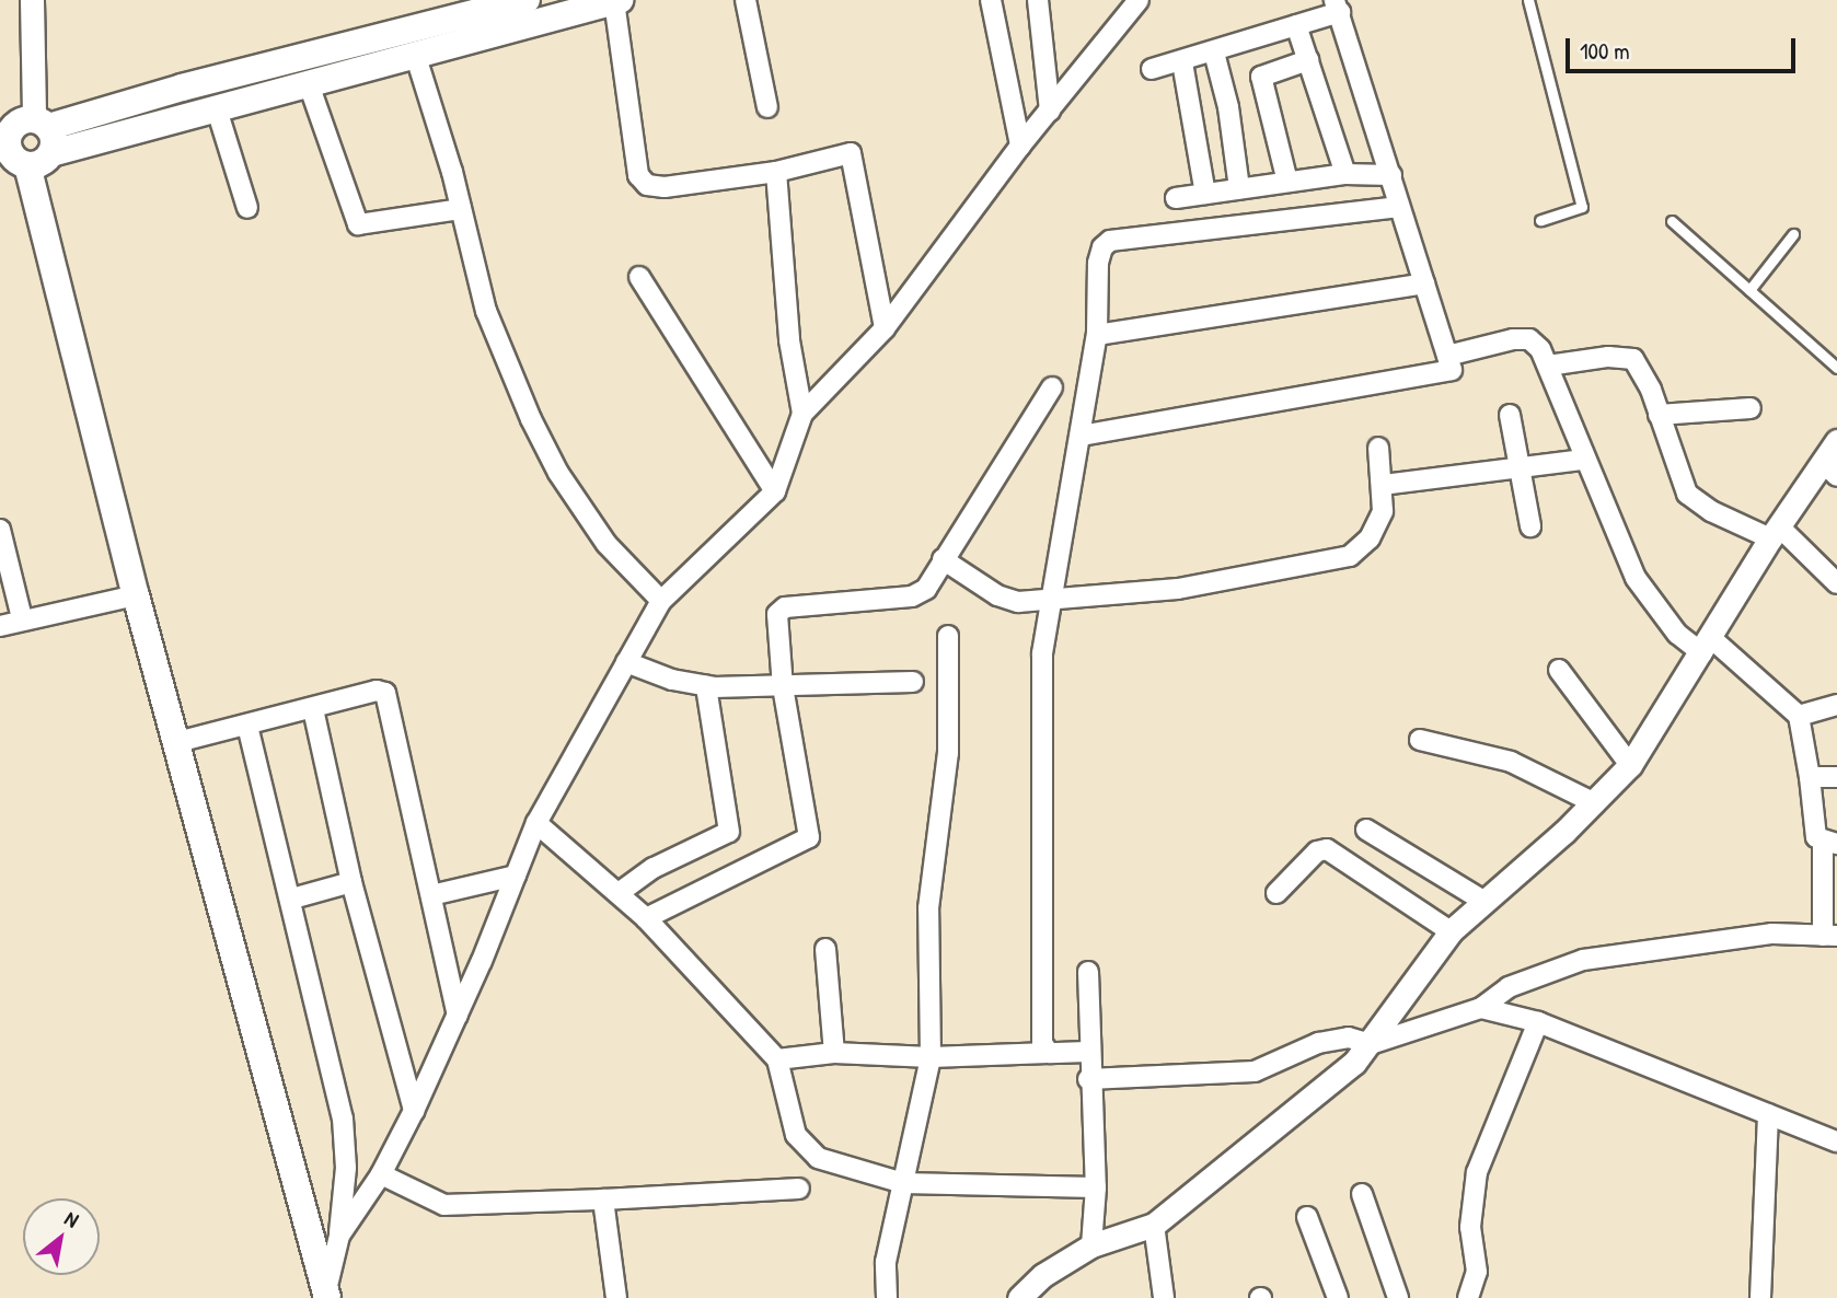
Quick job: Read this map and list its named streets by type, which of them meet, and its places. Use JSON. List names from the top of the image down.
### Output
{
  "scale_bar": "100 m",
  "north": "top right"
}
